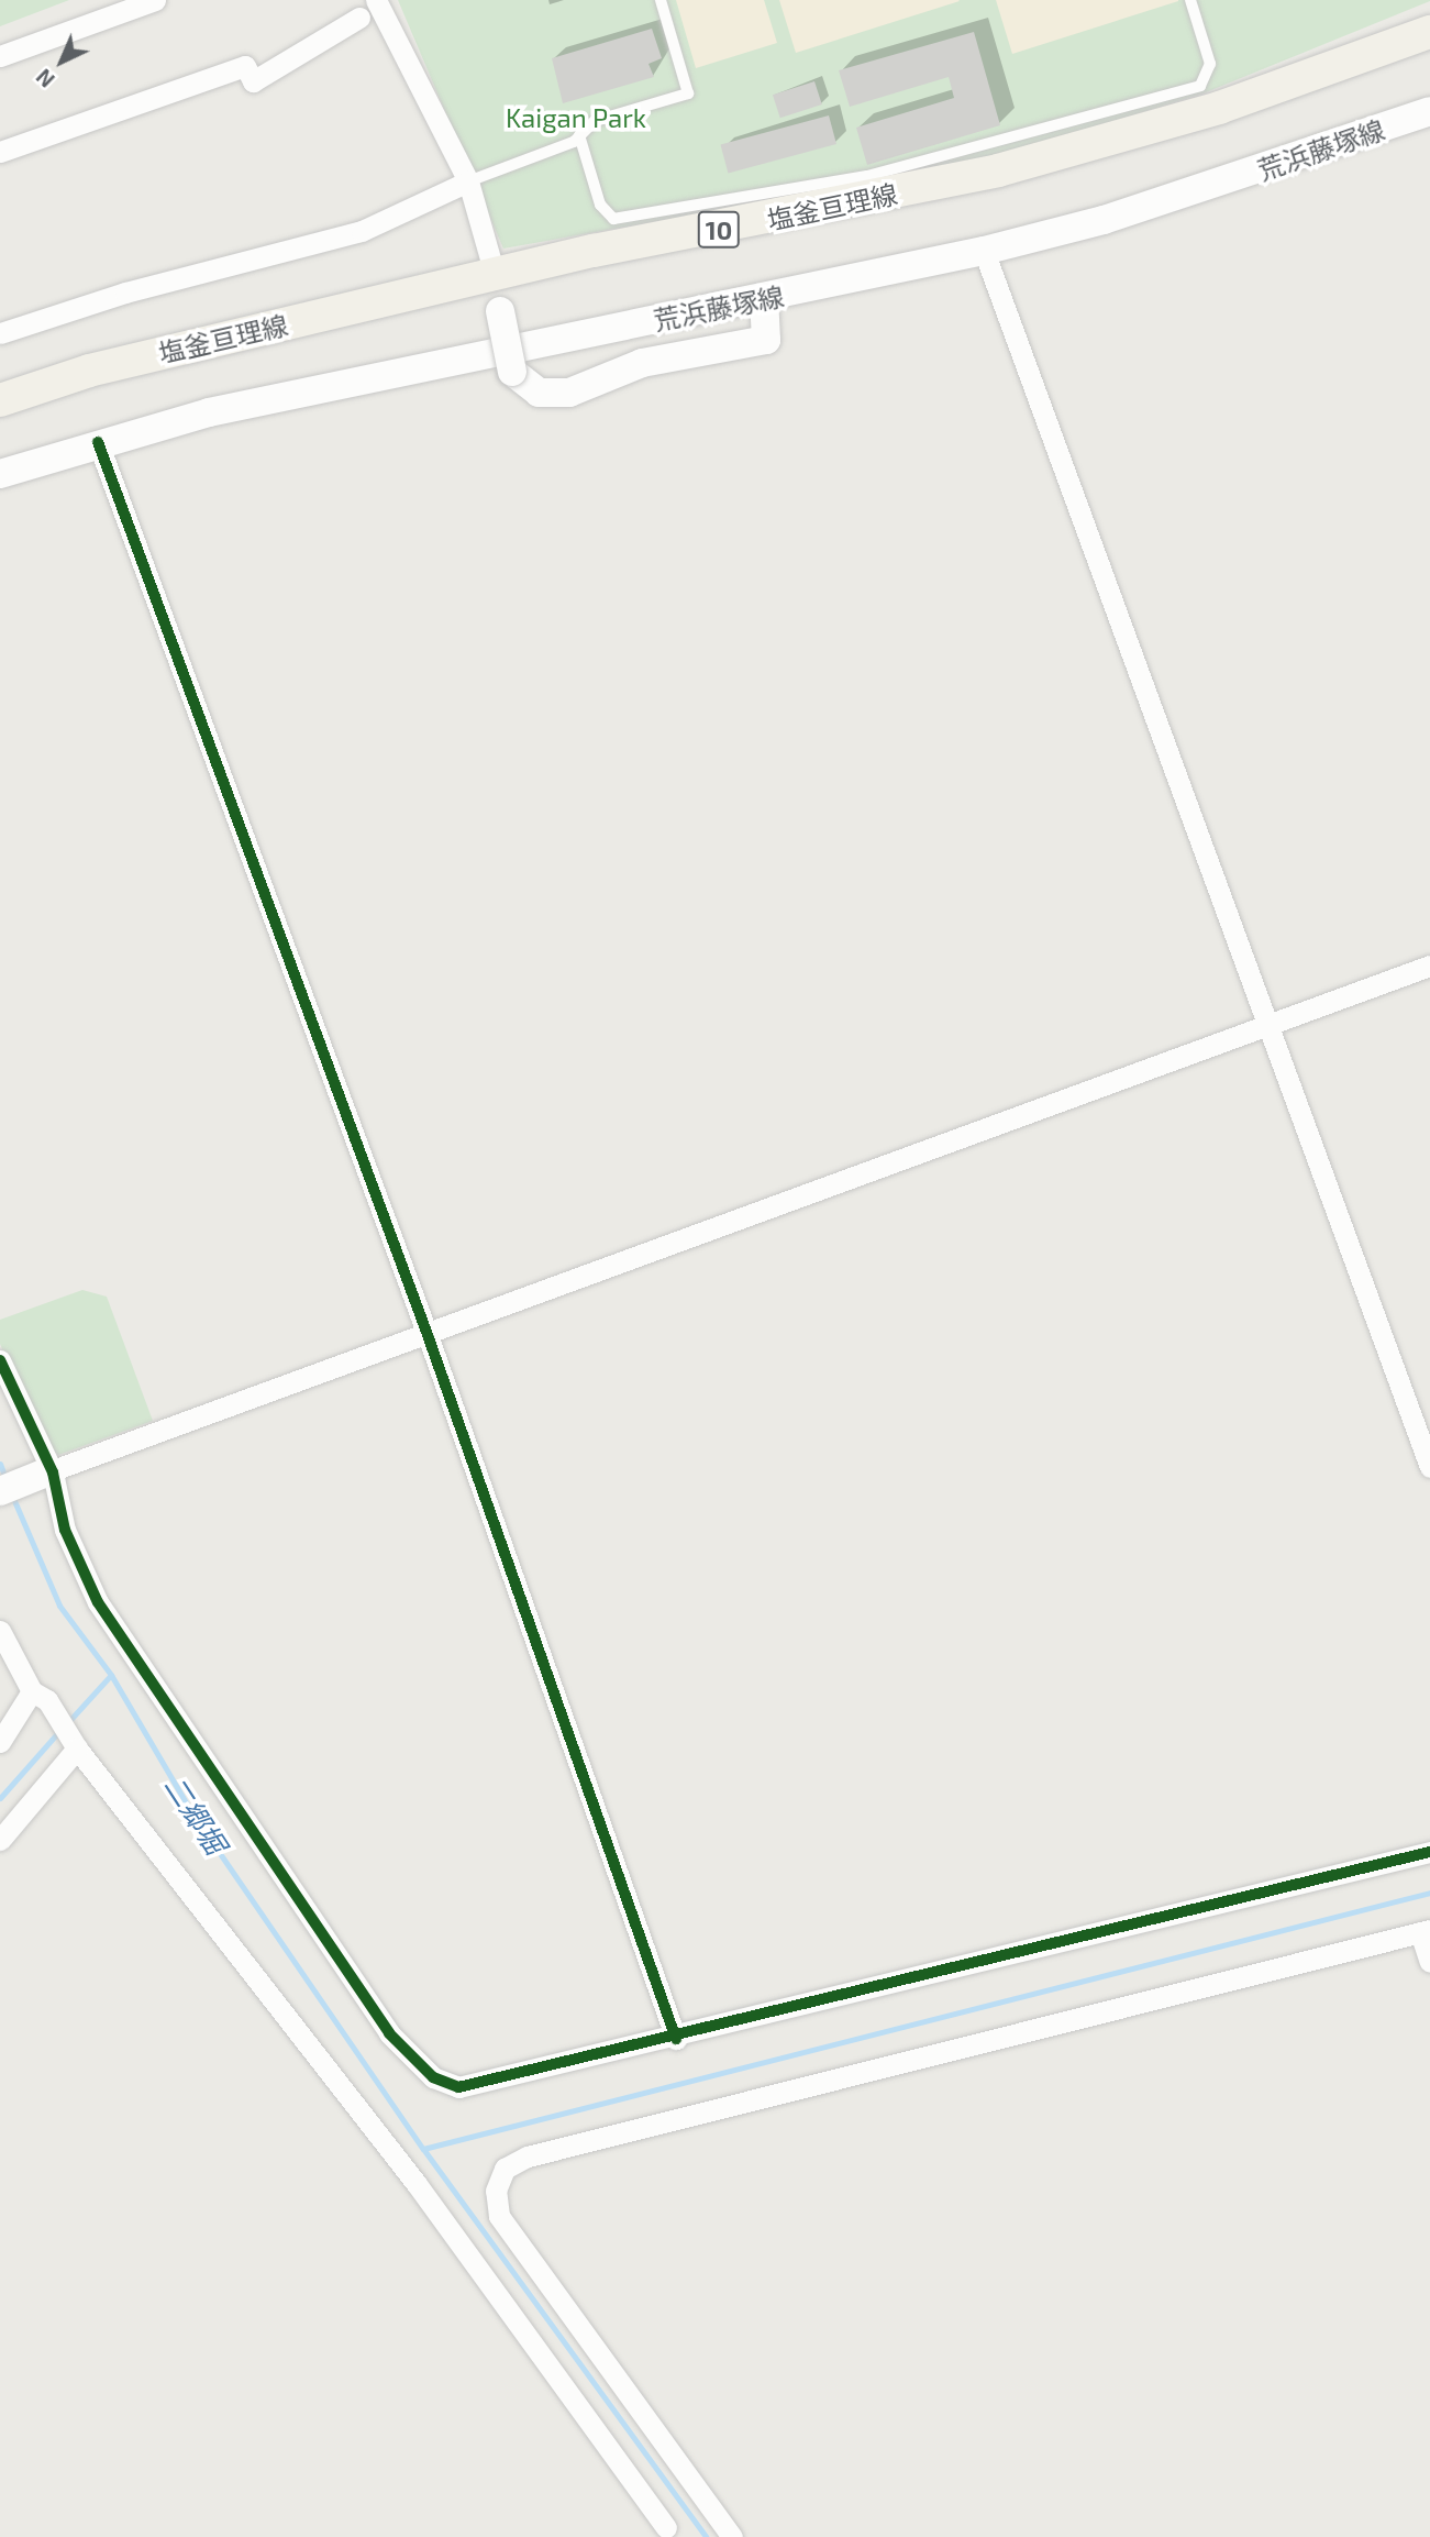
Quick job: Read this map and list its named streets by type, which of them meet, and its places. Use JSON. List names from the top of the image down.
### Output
{
  "streets": {
    "main road": ["塩釜亘理線", "10"],
    "street": ["荒浜藤塚線"]
  },
  "water": ["二郷堀"],
  "parks": ["Kaigan Park"],
  "north": "bottom left"
}
